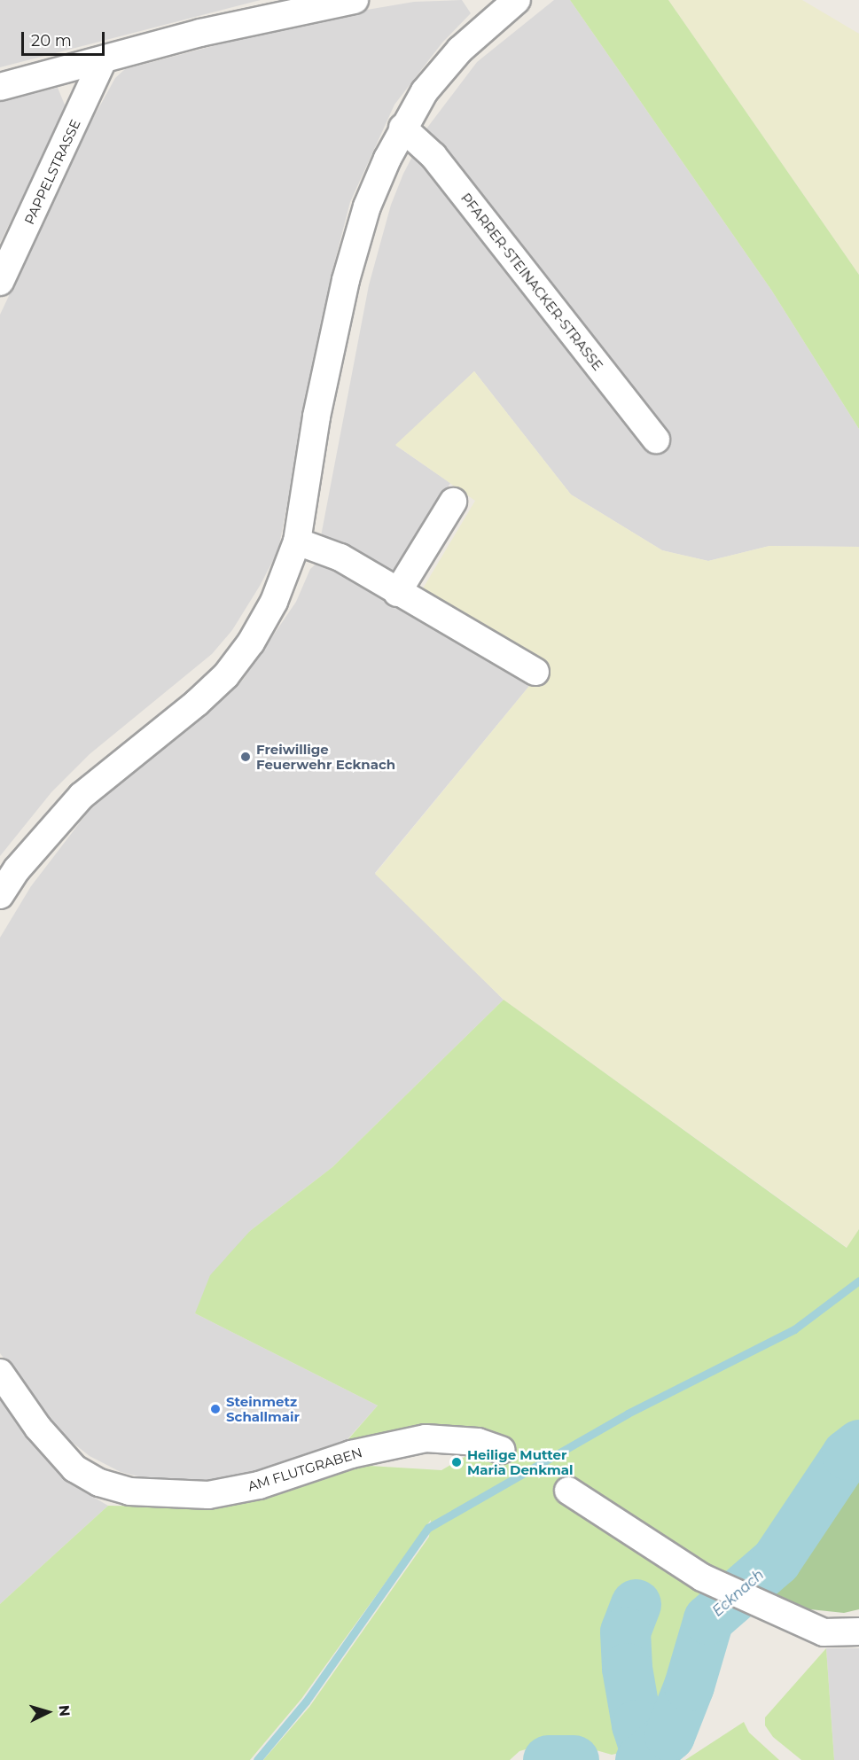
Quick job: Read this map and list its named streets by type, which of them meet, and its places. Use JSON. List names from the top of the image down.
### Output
{
  "streets": {
    "street": ["PAPPELSTRASSE", "PFARRER-STEINACKER-STRASSE", "AM FLUTGRABEN"]
  },
  "water": ["Ecknach"],
  "places": ["Freiwillige Feuerwehr Ecknach", "Steinmetz Schallmair", "Heilige Mutter Maria Denkmal"],
  "scale_bar": "20 m",
  "north": "right"
}
